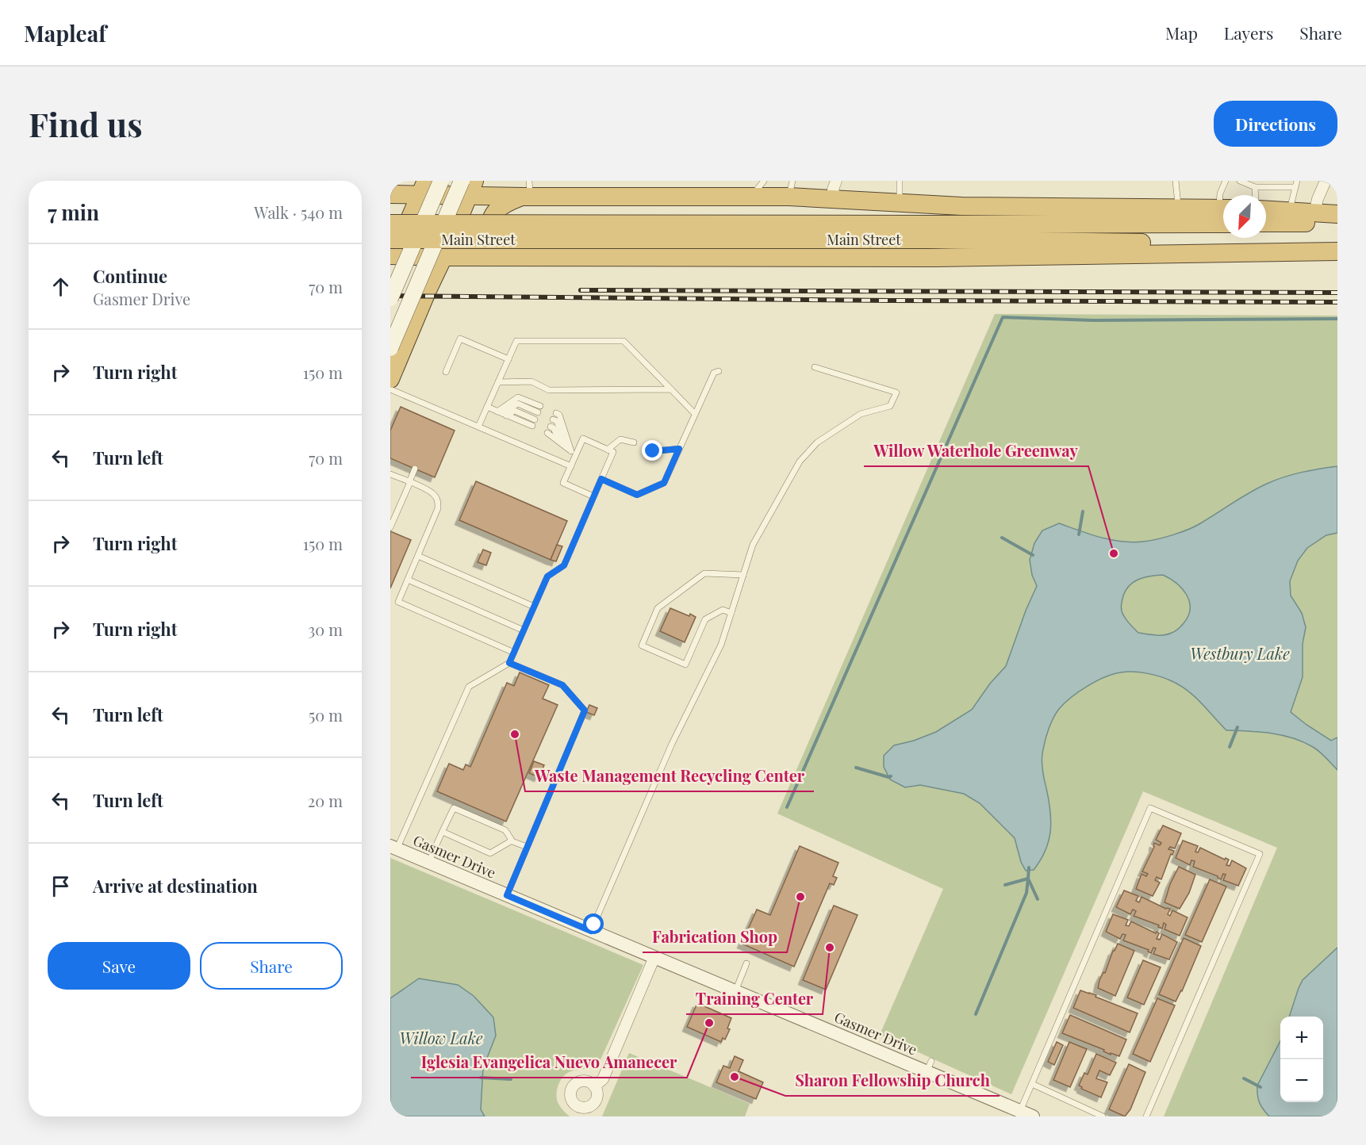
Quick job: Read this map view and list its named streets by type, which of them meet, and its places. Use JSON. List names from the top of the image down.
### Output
{
  "streets": {
    "highway": ["Main Street"],
    "street": ["Gasmer Drive"]
  },
  "water": ["Westbury Lake", "Willow Lake"],
  "places": [
    "Willow Waterhole Greenway",
    "Waste Management Recycling Center",
    "Fabrication Shop",
    "Training Center",
    "Iglesia Evangelica Nuevo Amanecer",
    "Sharon Fellowship Church"
  ],
  "north": "bottom left",
  "page": {
    "header": "Mapleaf",
    "nav": ["Map", "Layers", "Share"],
    "buttons": [
      "Directions",
      ["Save", "Share"]
    ],
    "title": "Find us",
    "heading": ["7 min", "Walk · 540 m"],
    "list": [
      ["Continue", "Gasmer Drive", "70 m"],
      ["Turn right", "150 m"],
      ["Turn left", "70 m"],
      ["Turn right", "150 m"],
      ["Turn right", "30 m"],
      ["Turn left", "50 m"],
      ["Turn left", "20 m"],
      "Arrive at destination"
    ],
    "map_buttons": ["+", "−"]
  }
}
